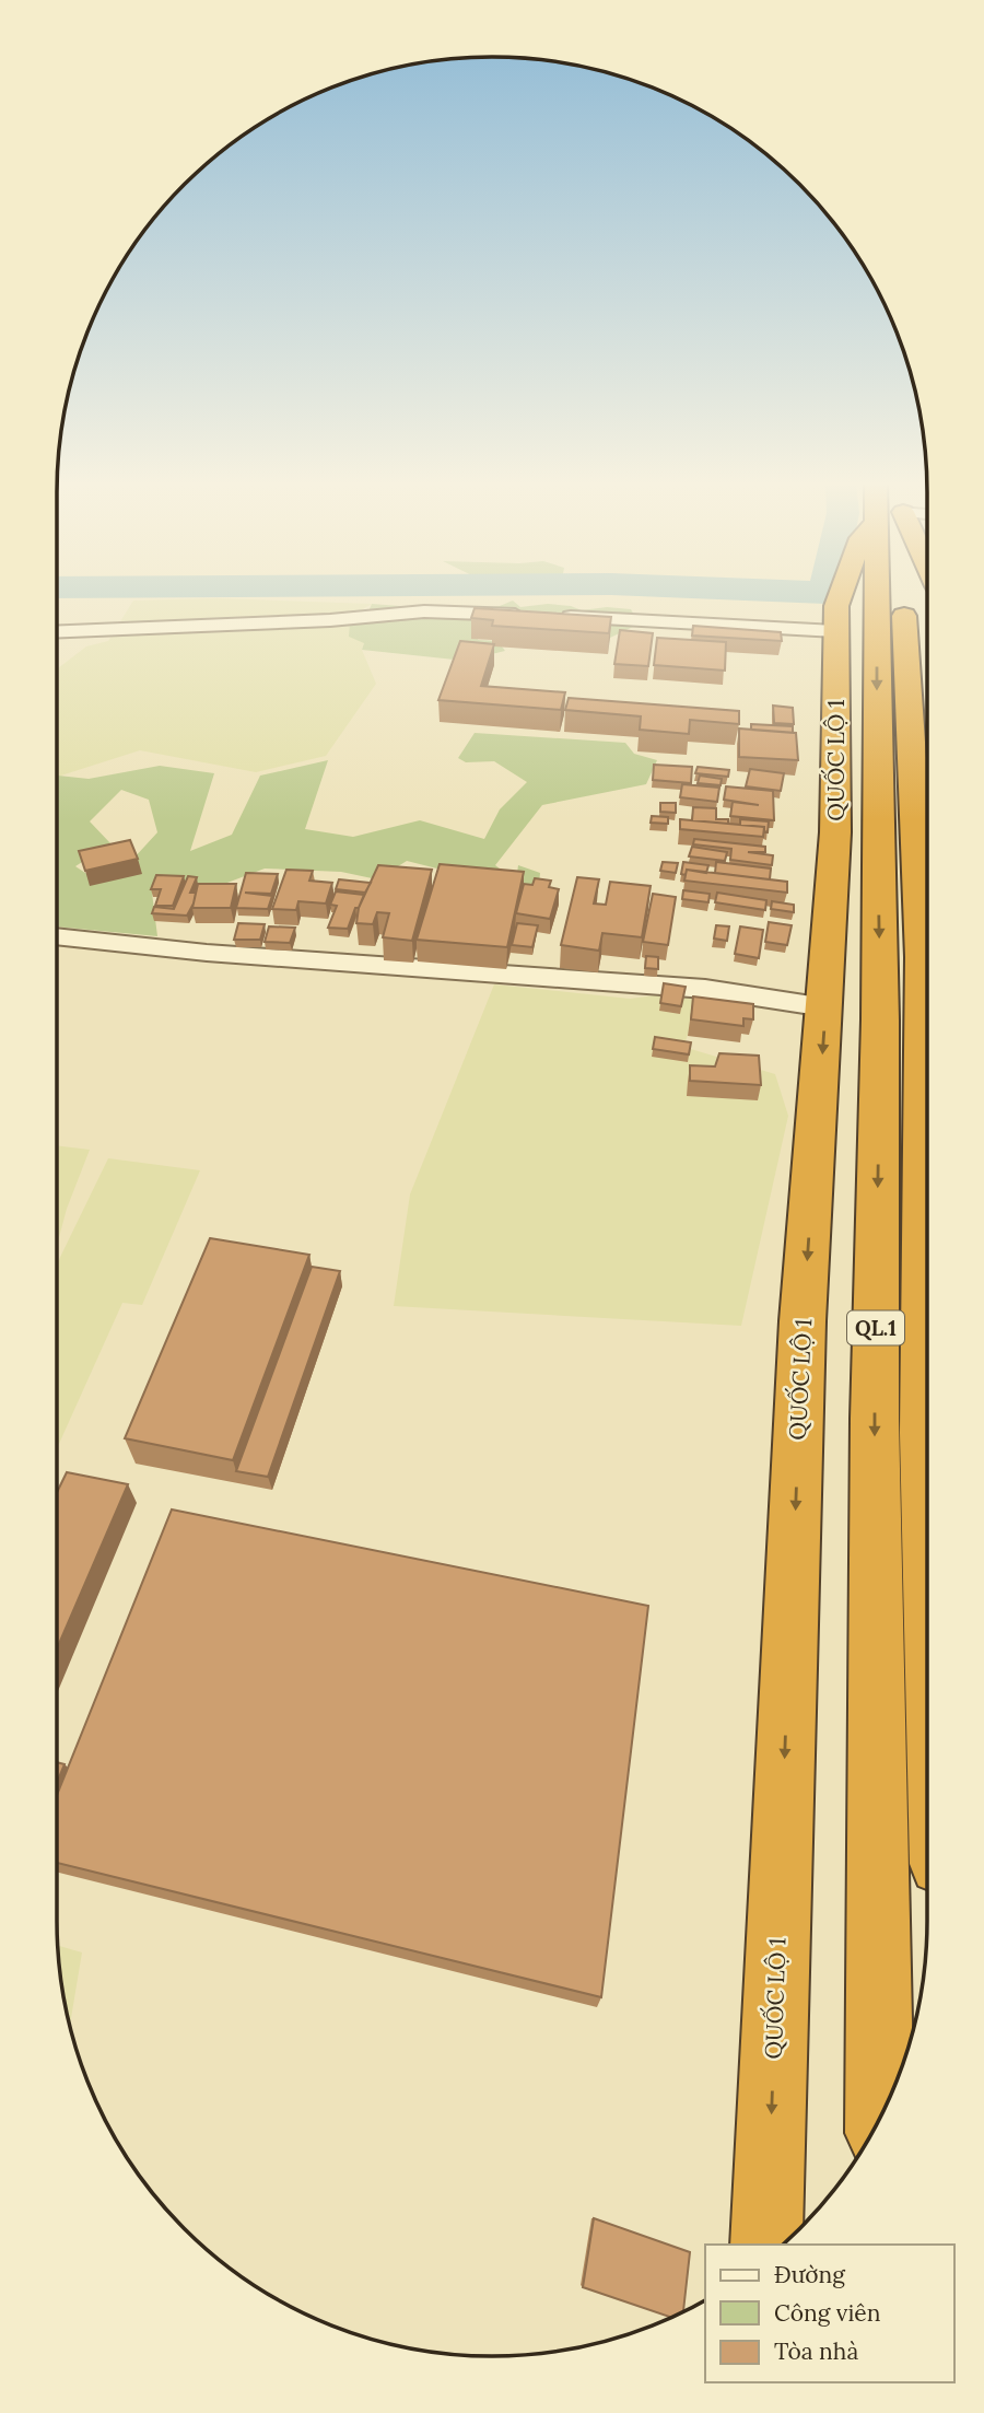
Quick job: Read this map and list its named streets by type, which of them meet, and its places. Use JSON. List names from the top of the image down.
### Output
{
  "streets": {
    "highway": ["QUỐC LỘ 1", "QL.1"]
  },
  "legend": ["Đường", "Công viên", "Tòa nhà"]
}
